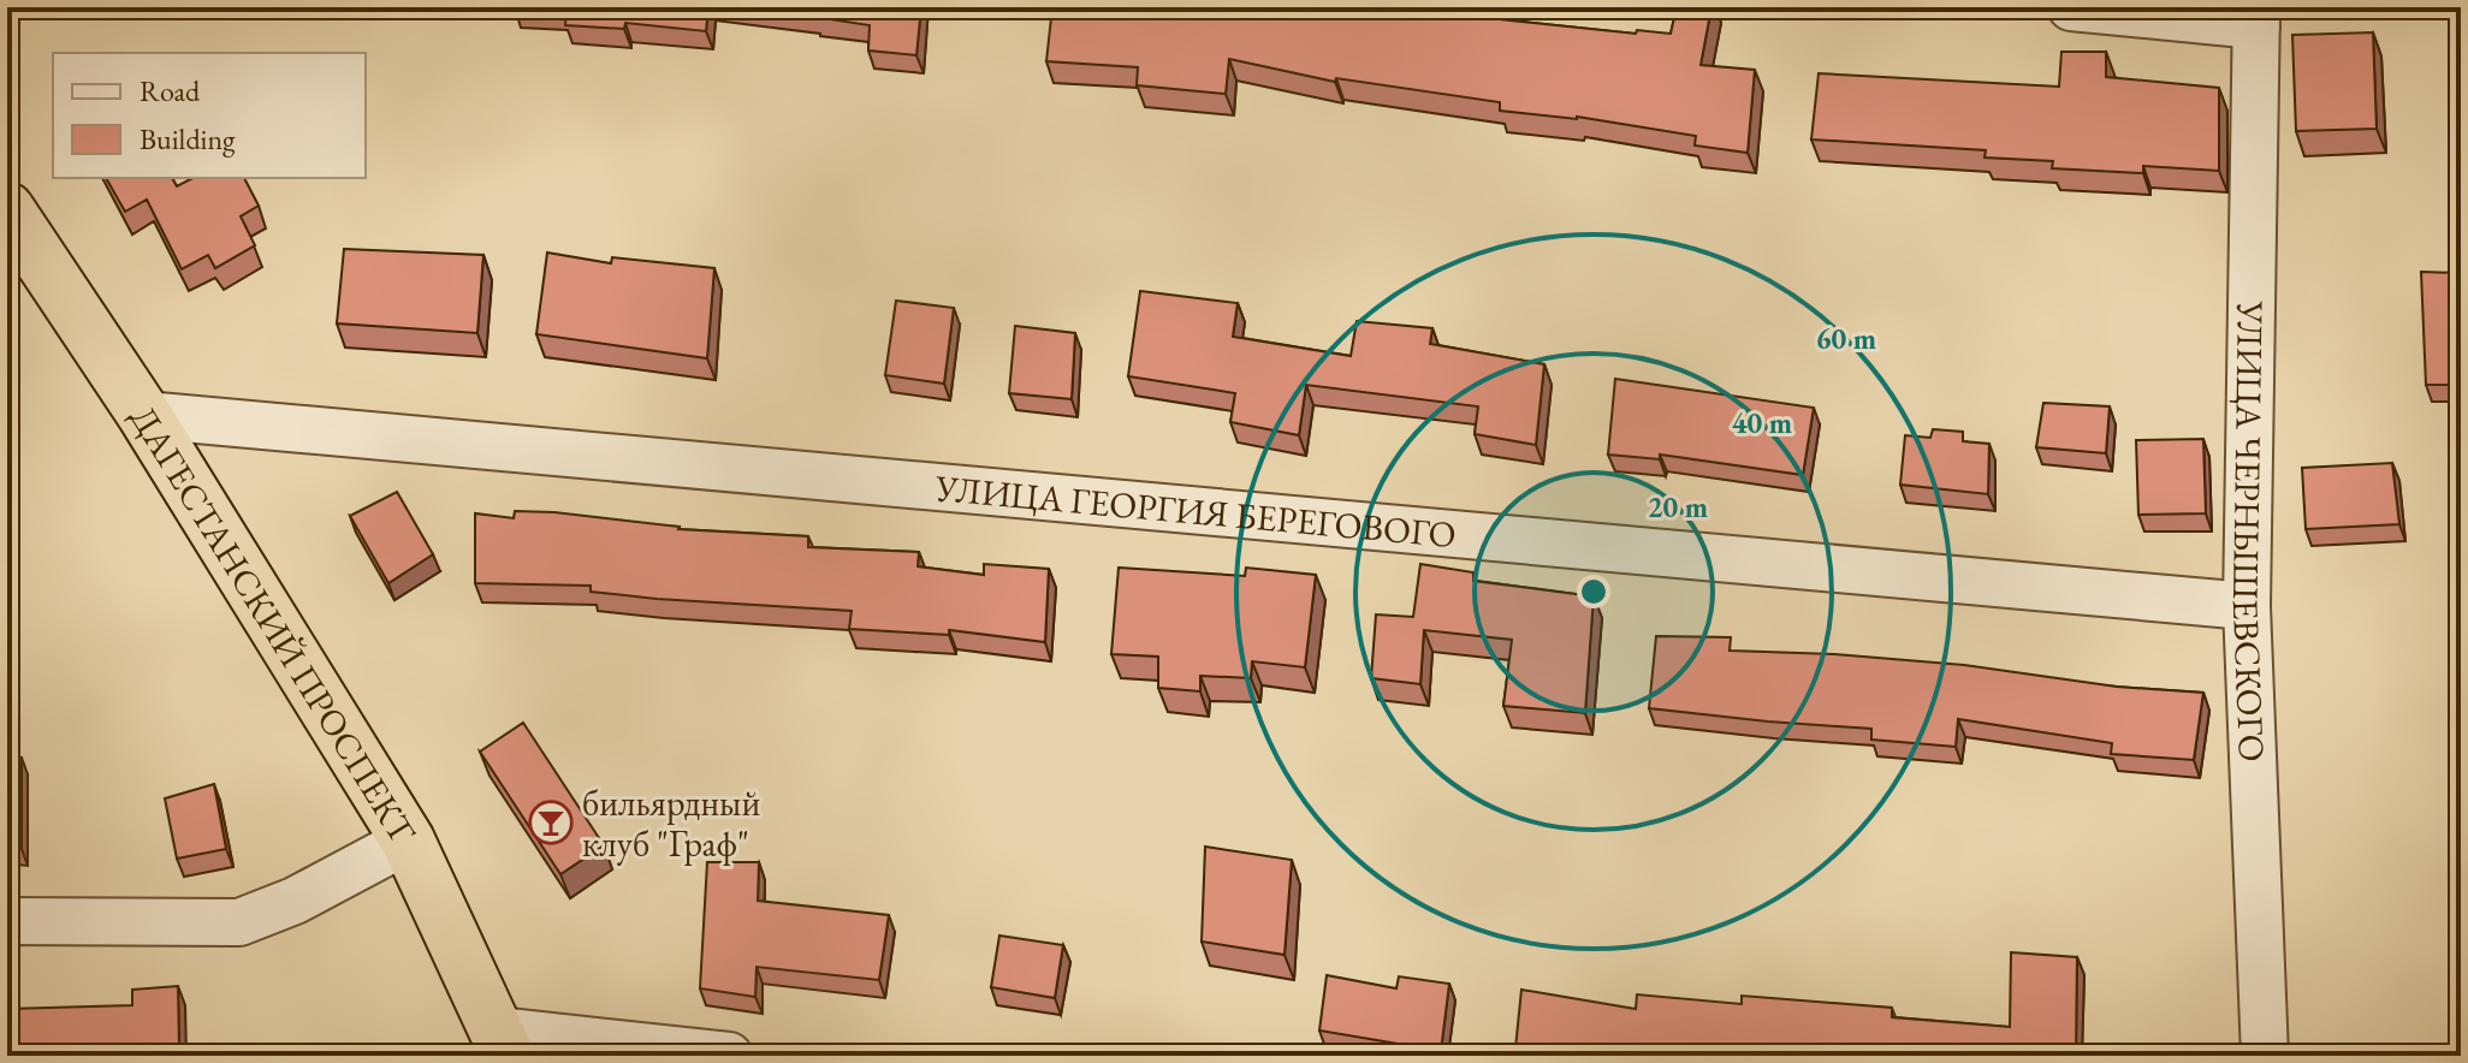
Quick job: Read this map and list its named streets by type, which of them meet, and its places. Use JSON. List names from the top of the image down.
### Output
{
  "streets": {
    "highway": ["ДАГЕСТАНСКИЙ ПРОСПЕКТ"],
    "street": ["УЛИЦА ГЕОРГИЯ БЕРЕГОВОГО", "УЛИЦА ЧЕРНЫШЕВСКОГО"]
  },
  "crossings": [
    ["УЛИЦА ГЕОРГИЯ БЕРЕГОВОГО", "УЛИЦА ЧЕРНЫШЕВСКОГО"],
    ["УЛИЦА ГЕОРГИЯ БЕРЕГОВОГО", "ДАГЕСТАНСКИЙ ПРОСПЕКТ"]
  ],
  "places": {
    "bar": ["бильярдный клуб \"Граф\""]
  },
  "legend": ["Road", "Building"],
  "rings": ["60 m", "40 m", "20 m"]
}
